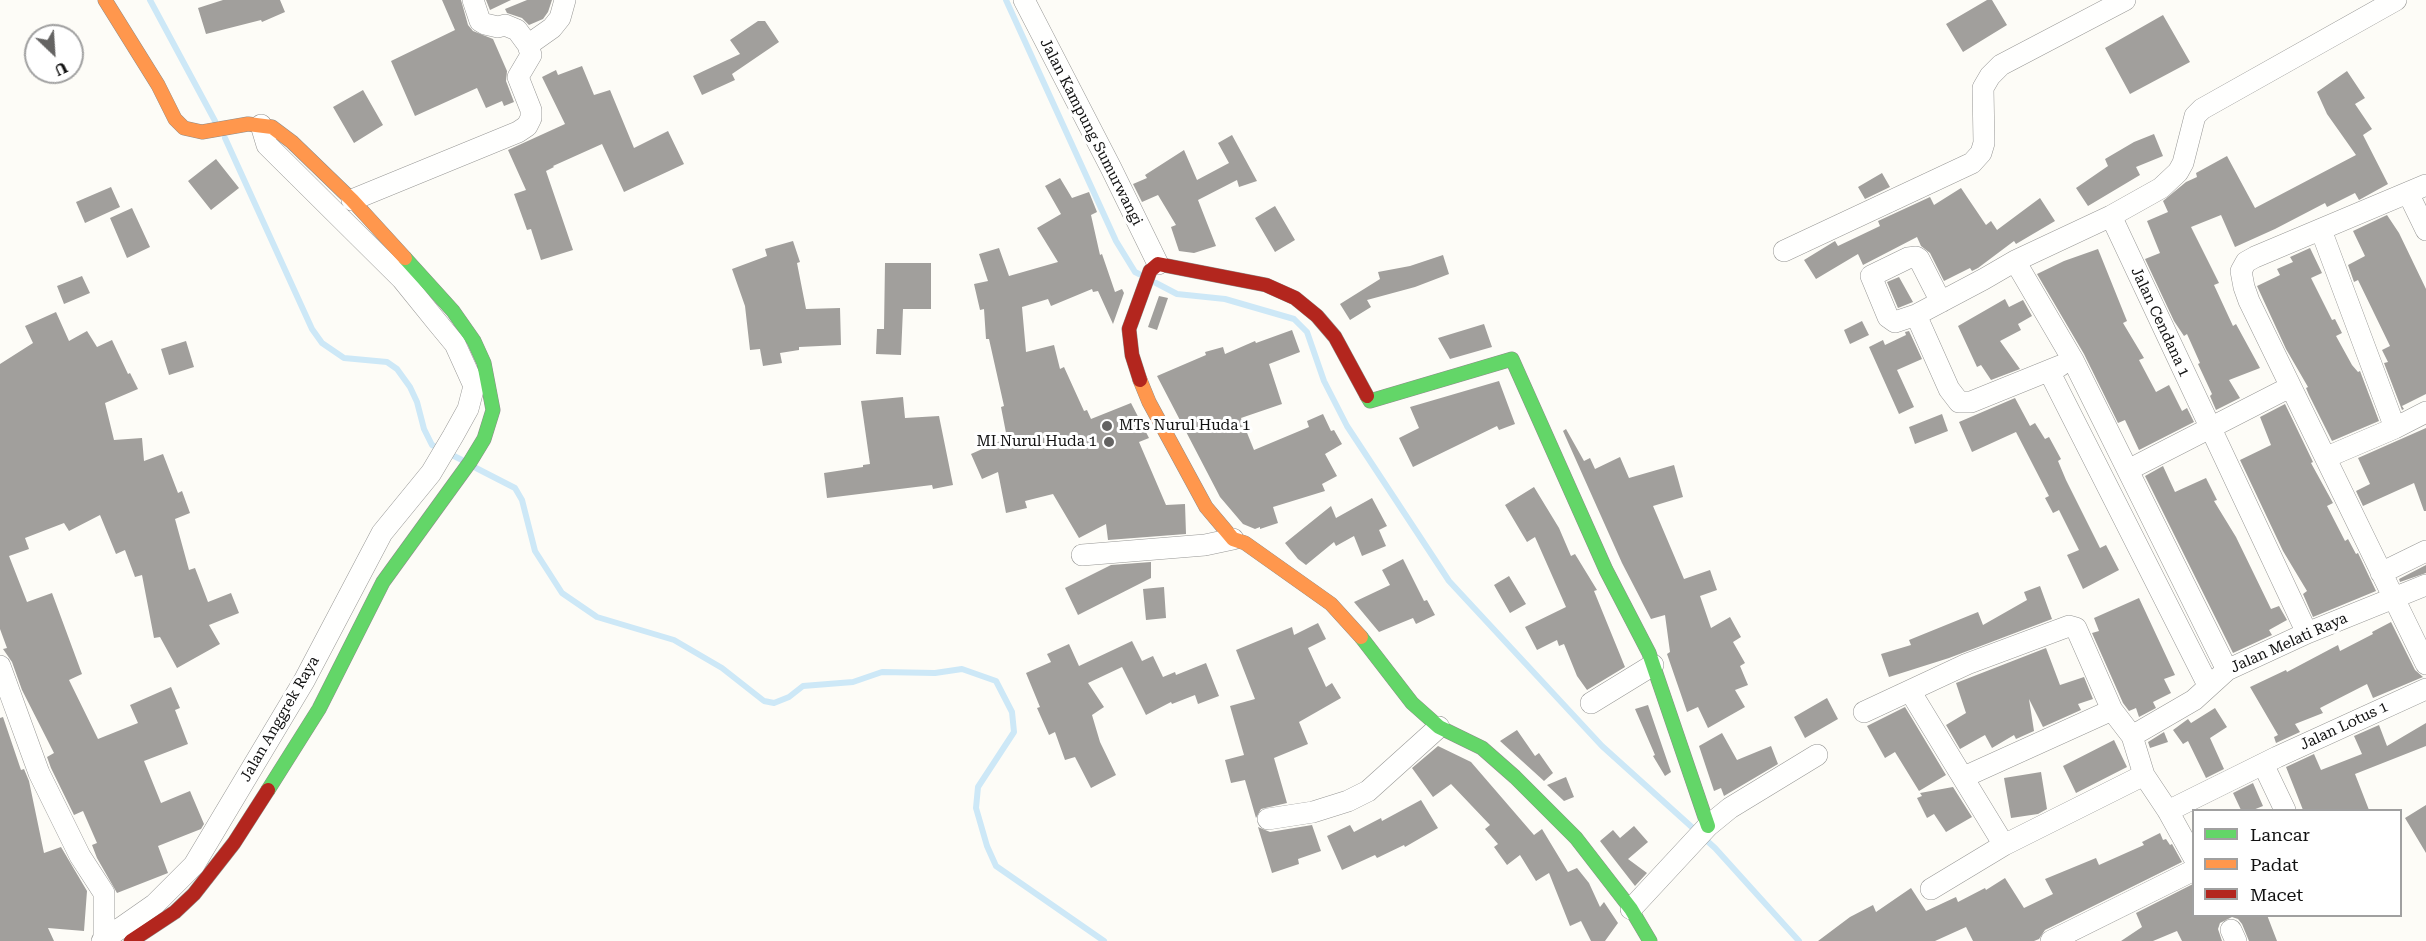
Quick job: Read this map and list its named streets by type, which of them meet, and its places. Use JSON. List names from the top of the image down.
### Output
{
  "streets": {
    "street": [
      "Jalan Kampung Sumurwangi",
      "Jalan Cendana 1",
      "Jalan Melati Raya",
      "Jalan Anggrek Raya",
      "Jalan Lotus 1"
    ]
  },
  "crossings": [
    ["Jalan Cendana 1", "Jalan Melati Raya"]
  ],
  "places": ["MTs Nurul Huda 1", "MI Nurul Huda 1"],
  "legend": ["Lancar", "Padat", "Macet"],
  "north": "bottom right"
}
